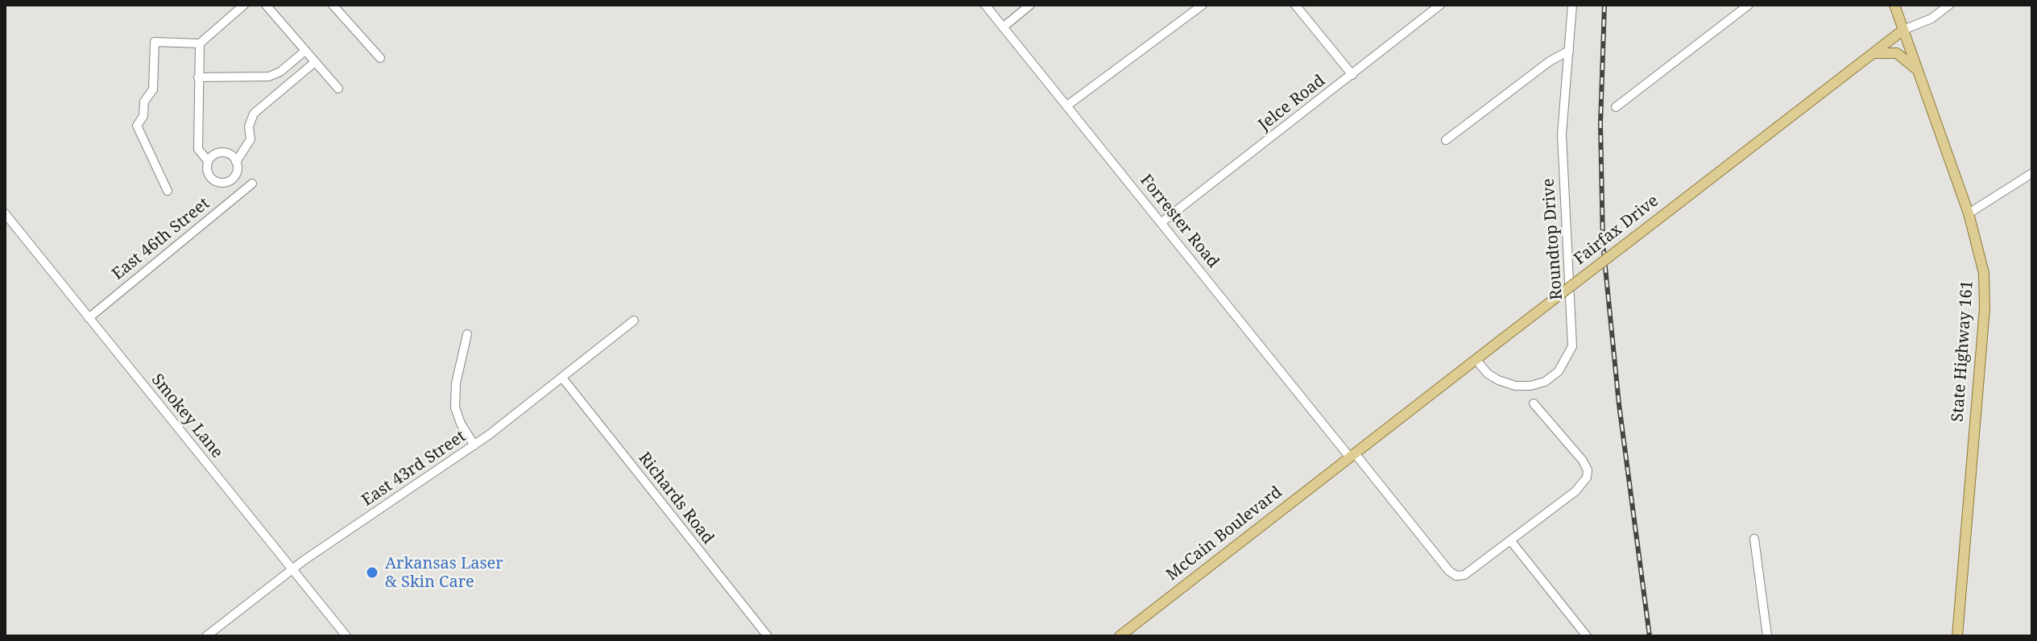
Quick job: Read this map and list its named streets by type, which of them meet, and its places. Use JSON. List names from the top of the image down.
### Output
{
  "streets": {
    "main road": ["Fairfax Drive", "State Highway 161", "McCain Boulevard"],
    "street": [
      "Jelce Road",
      "Forrester Road",
      "East 46th Street",
      "Roundtop Drive",
      "Smokey Lane",
      "East 43rd Street",
      "Richards Road"
    ]
  },
  "crossings": [
    ["Jelce Road", "Forrester Road"],
    ["Forrester Road", "Fairfax Drive"],
    ["Forrester Road", "McCain Boulevard"],
    ["Fairfax Drive", "Roundtop Drive"],
    ["Fairfax Drive", "State Highway 161"],
    ["Fairfax Drive", "McCain Boulevard"],
    ["East 46th Street", "Smokey Lane"],
    ["Smokey Lane", "East 43rd Street"],
    ["East 43rd Street", "Richards Road"]
  ],
  "places": ["Arkansas Laser & Skin Care"]
}
